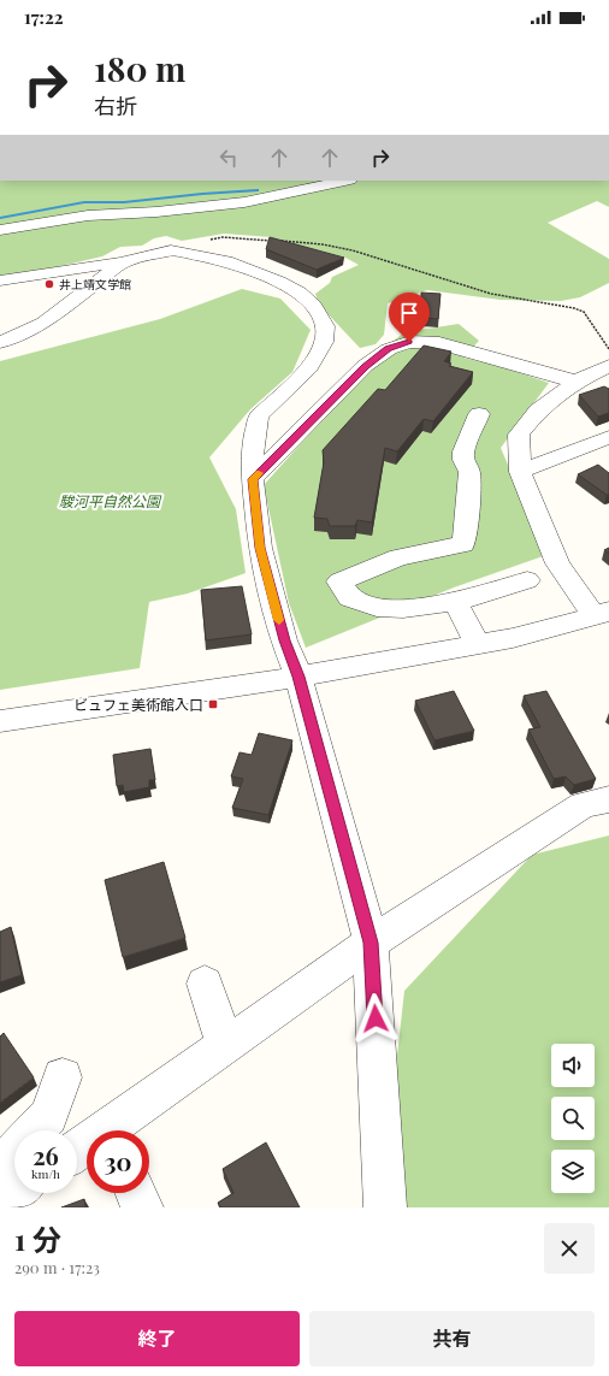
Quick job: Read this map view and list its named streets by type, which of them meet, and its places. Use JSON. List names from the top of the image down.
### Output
{
  "parks": ["駿河平自然公園"],
  "places": {
    "other": ["井上靖文学館"],
    "transit": ["ビュフェ美術館入口"]
  },
  "page": {
    "status": "17:22",
    "turn": ["180 m", "右折"],
    "speed": "26 km/h",
    "limit": "30",
    "heading": ["1 分", "290 m · 17:23"],
    "buttons": ["終了", "共有"]
  }
}
